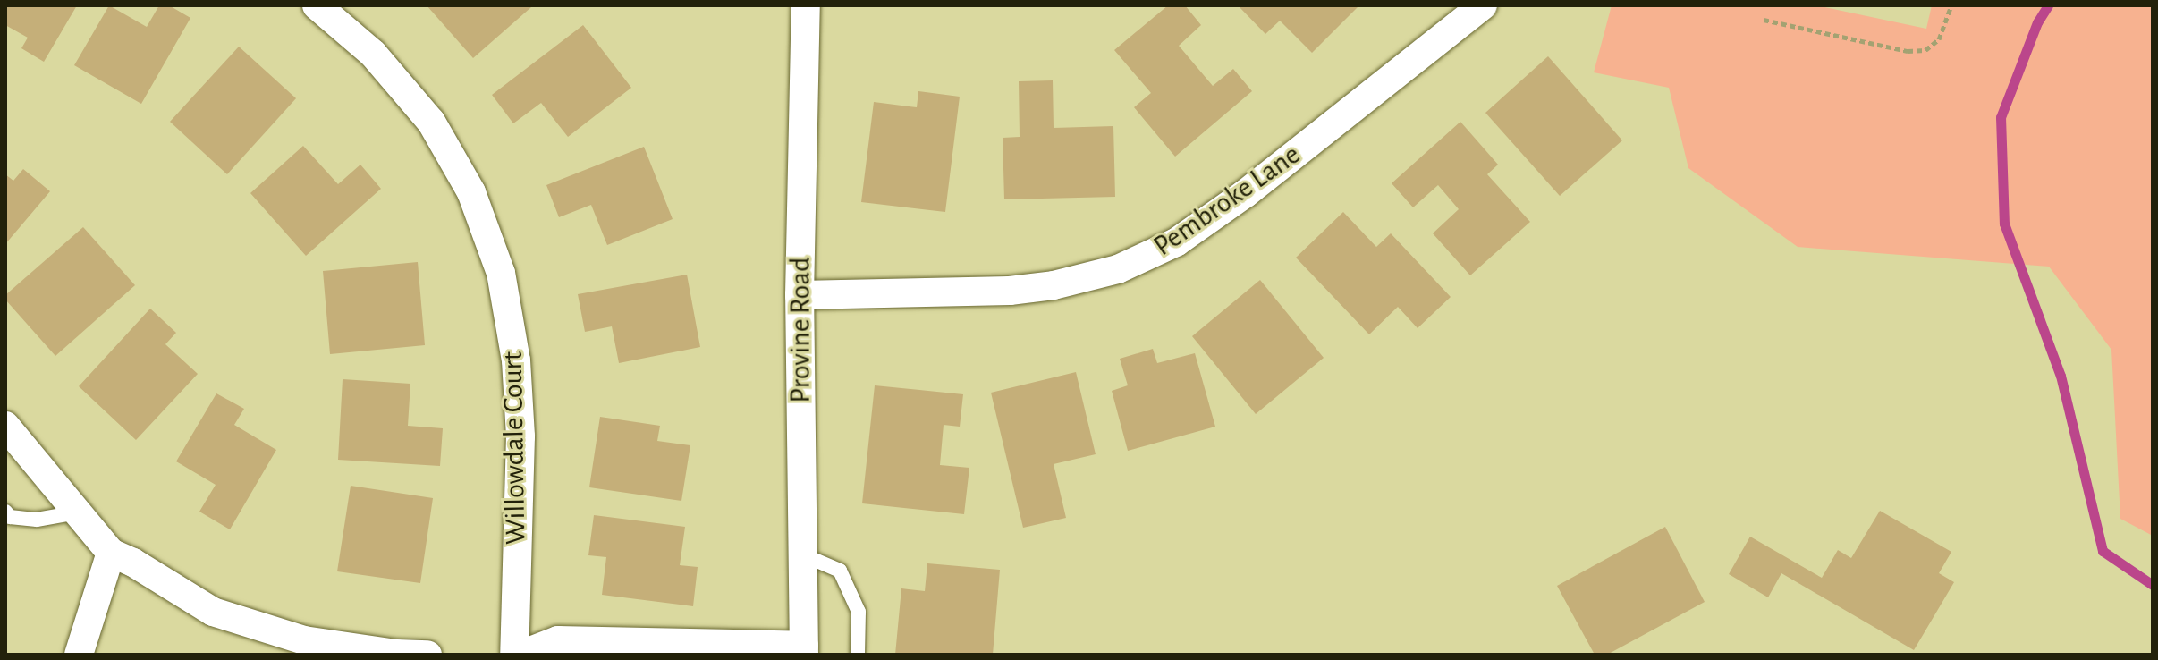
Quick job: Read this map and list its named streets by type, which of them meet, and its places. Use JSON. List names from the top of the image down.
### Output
{
  "streets": {
    "street": ["Pembroke Lane", "Provine Road", "Willowdale Court"]
  },
  "crossings": [
    ["Pembroke Lane", "Provine Road"]
  ]
}
